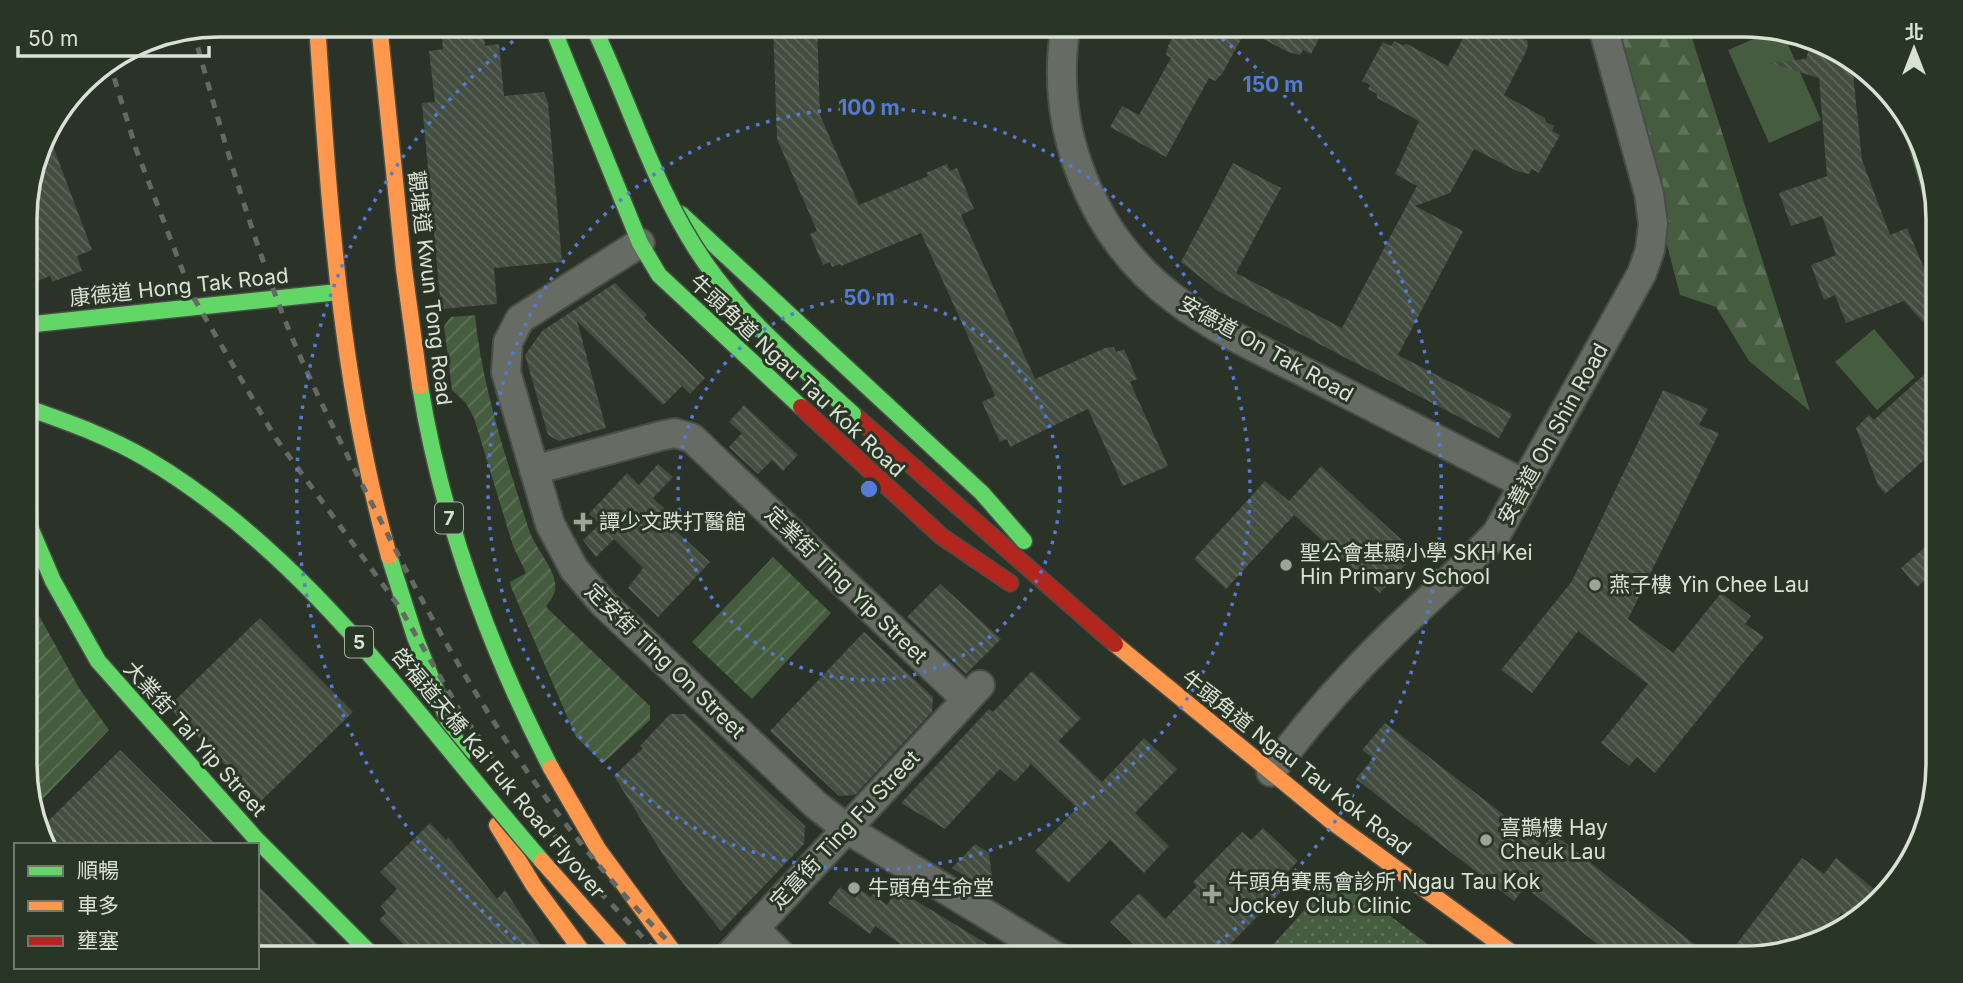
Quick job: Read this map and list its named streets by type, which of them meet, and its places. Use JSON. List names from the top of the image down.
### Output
{
  "streets": {
    "main road": [
      "康德道 Hong Tak Road",
      "觀塘道 Kwun Tong Road",
      "牛頭角道 Ngau Tau Kok Road",
      "7",
      "5",
      "大業街 Tai Yip Street",
      "啓福道天橋 Kai Fuk Road Flyover"
    ],
    "street": [
      "安德道 On Tak Road",
      "安善道 On Shin Road",
      "定業街 Ting Yip Street",
      "定安街 Ting On Street",
      "定富街 Ting Fu Street"
    ]
  },
  "crossings": [
    ["安德道 On Tak Road", "安善道 On Shin Road"],
    ["牛頭角道 Ngau Tau Kok Road", "安善道 On Shin Road"],
    ["牛頭角道 Ngau Tau Kok Road", "定安街 Ting On Street"],
    ["定業街 Ting Yip Street", "定安街 Ting On Street"],
    ["定業街 Ting Yip Street", "定富街 Ting Fu Street"],
    ["定安街 Ting On Street", "定富街 Ting Fu Street"]
  ],
  "places": {
    "health": ["譚少文跌打醫館", "牛頭角賽馬會診所 Ngau Tau Kok Jockey Club Clinic"],
    "other": [
      "聖公會基顯小學 SKH Kei Hin Primary School",
      "燕子樓 Yin Chee Lau",
      "喜鵲樓 Hay Cheuk Lau",
      "牛頭角生命堂"
    ]
  },
  "legend": ["順暢", "車多", "壅塞"],
  "scale_bar": "50 m",
  "north": "top",
  "rings": ["150 m", "100 m", "50 m"]
}
